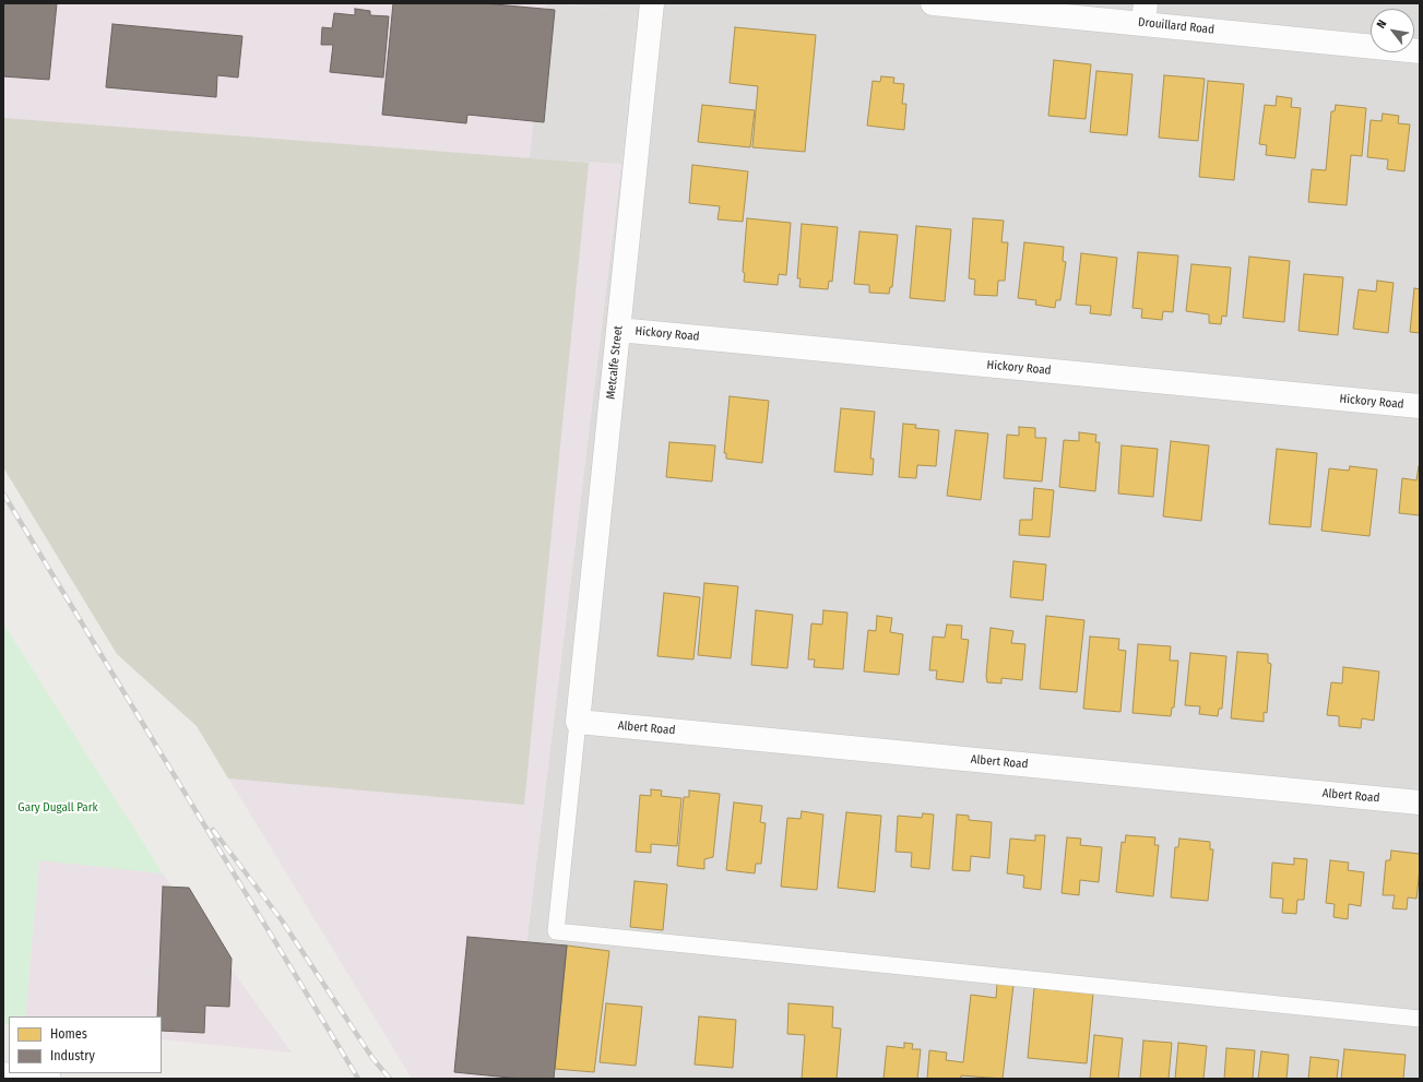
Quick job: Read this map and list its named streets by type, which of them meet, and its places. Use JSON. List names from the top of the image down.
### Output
{
  "streets": {
    "street": [
      "Drouillard Road",
      "Hickory Road",
      "Metcalfe Street",
      "Albert Road"
    ]
  },
  "crossings": [
    ["Hickory Road", "Metcalfe Street"],
    ["Metcalfe Street", "Albert Road"]
  ],
  "parks": ["Gary Dugall Park"],
  "legend": ["Homes", "Industry"],
  "north": "top left"
}
